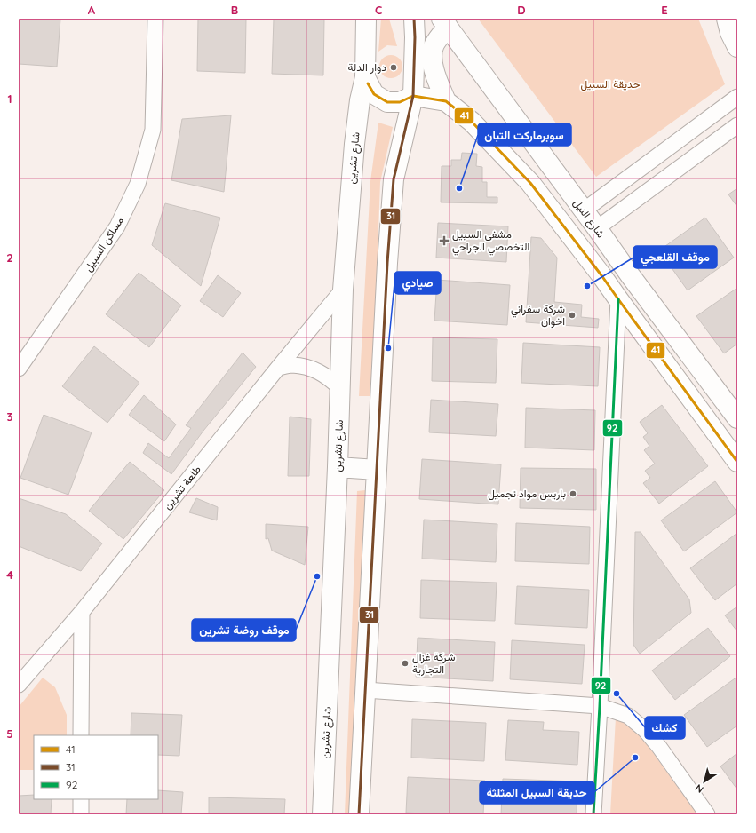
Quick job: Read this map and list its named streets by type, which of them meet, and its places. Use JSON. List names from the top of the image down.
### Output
{
  "streets": {
    "main road": ["شارع تشرين", "شارع النيل"],
    "street": ["مساكن السبيل", "طلعة تشرين"]
  },
  "crossings": [
    ["شارع تشرين", "طلعة تشرين"]
  ],
  "parks": ["حديقة السبيل"],
  "places": {
    "other": [
      "دوار الدلة",
      "سوبرماركت التبان",
      "موقف القلعجي",
      "شركة سفراني اخوان",
      "صيادي",
      "باريس مواد تجميل",
      "موقف روضة تشرين",
      "شركة غزال التجارية",
      "كشك",
      "حديقة السبيل المثلثة"
    ],
    "health": ["مشفى السبيل التخصصي الجراحي"]
  },
  "lines": ["transit line 31", "transit line 41", "transit line 92"],
  "legend": ["41", "31", "92"],
  "north": "bottom left",
  "grid": {
    "columns": [
      "A",
      "B",
      "C",
      "D",
      "E"
    ],
    "rows": [
      "1",
      "2",
      "3",
      "4",
      "5"
    ]
  }
}
